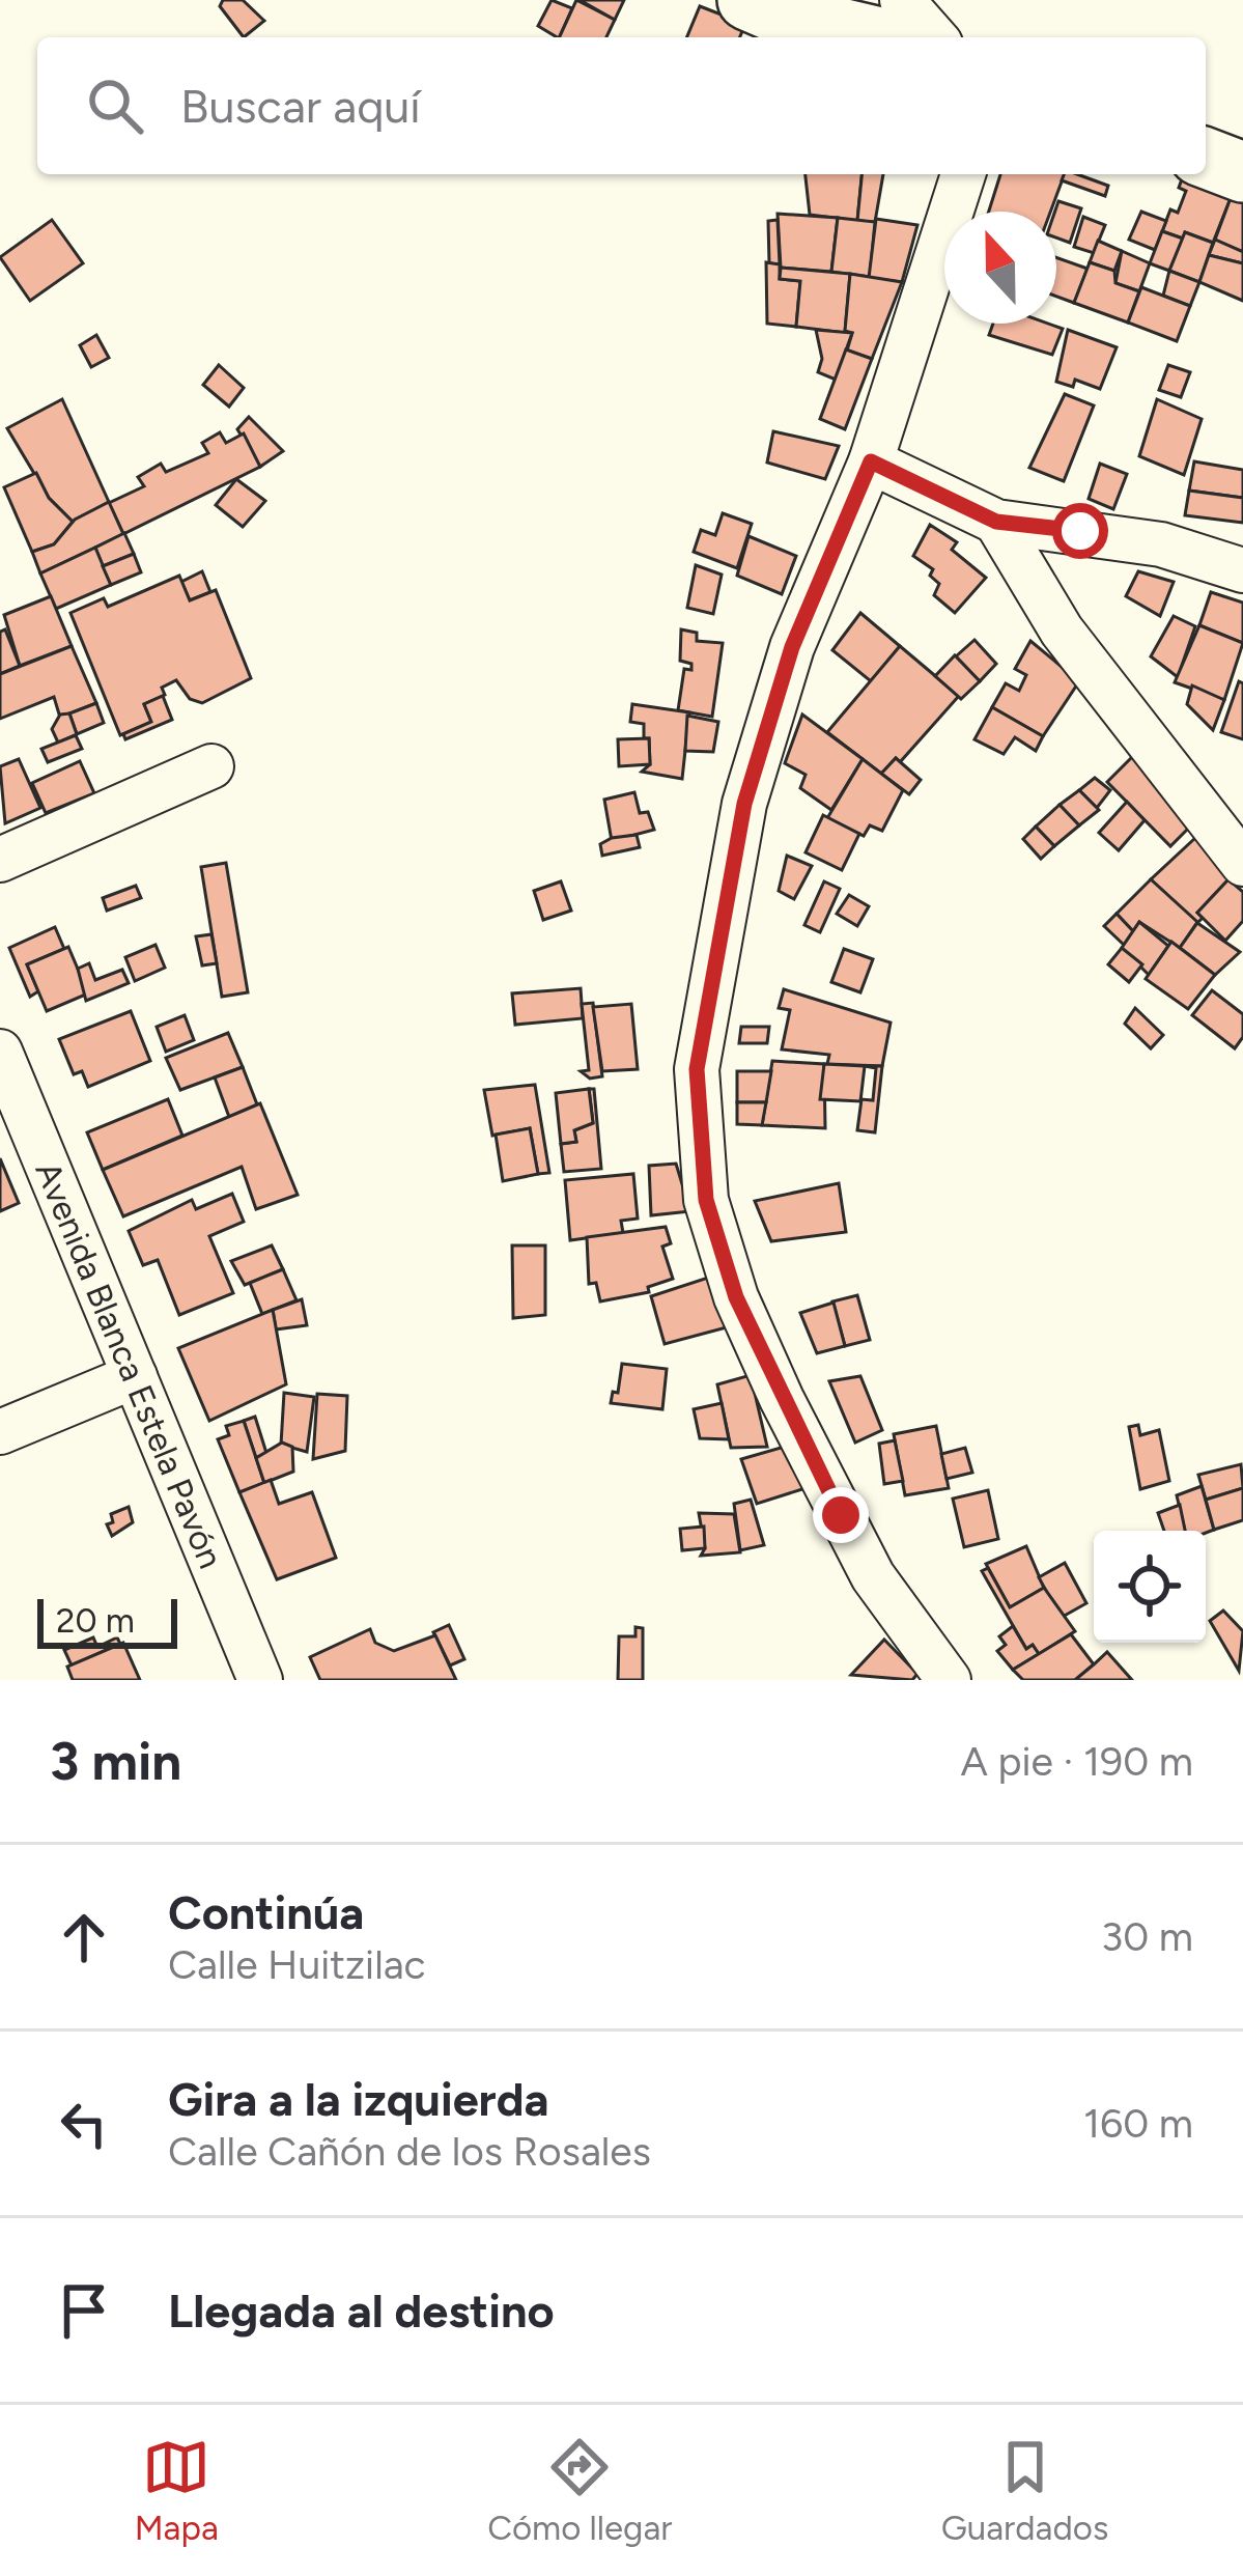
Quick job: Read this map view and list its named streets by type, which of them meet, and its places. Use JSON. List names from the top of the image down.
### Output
{
  "streets": {
    "street": ["Avenida Blanca Estela Pavón"]
  },
  "scale_bar": "20 m",
  "north": "top",
  "page": {
    "search": "Buscar aquí",
    "scale": "20 m",
    "heading": ["3 min", "A pie · 190 m"],
    "list": [
      ["Continúa", "Calle Huitzilac", "30 m"],
      ["Gira a la izquierda", "Calle Cañón de los Rosales", "160 m"],
      "Llegada al destino"
    ],
    "nav": ["Mapa", "Cómo llegar", "Guardados"]
  }
}
